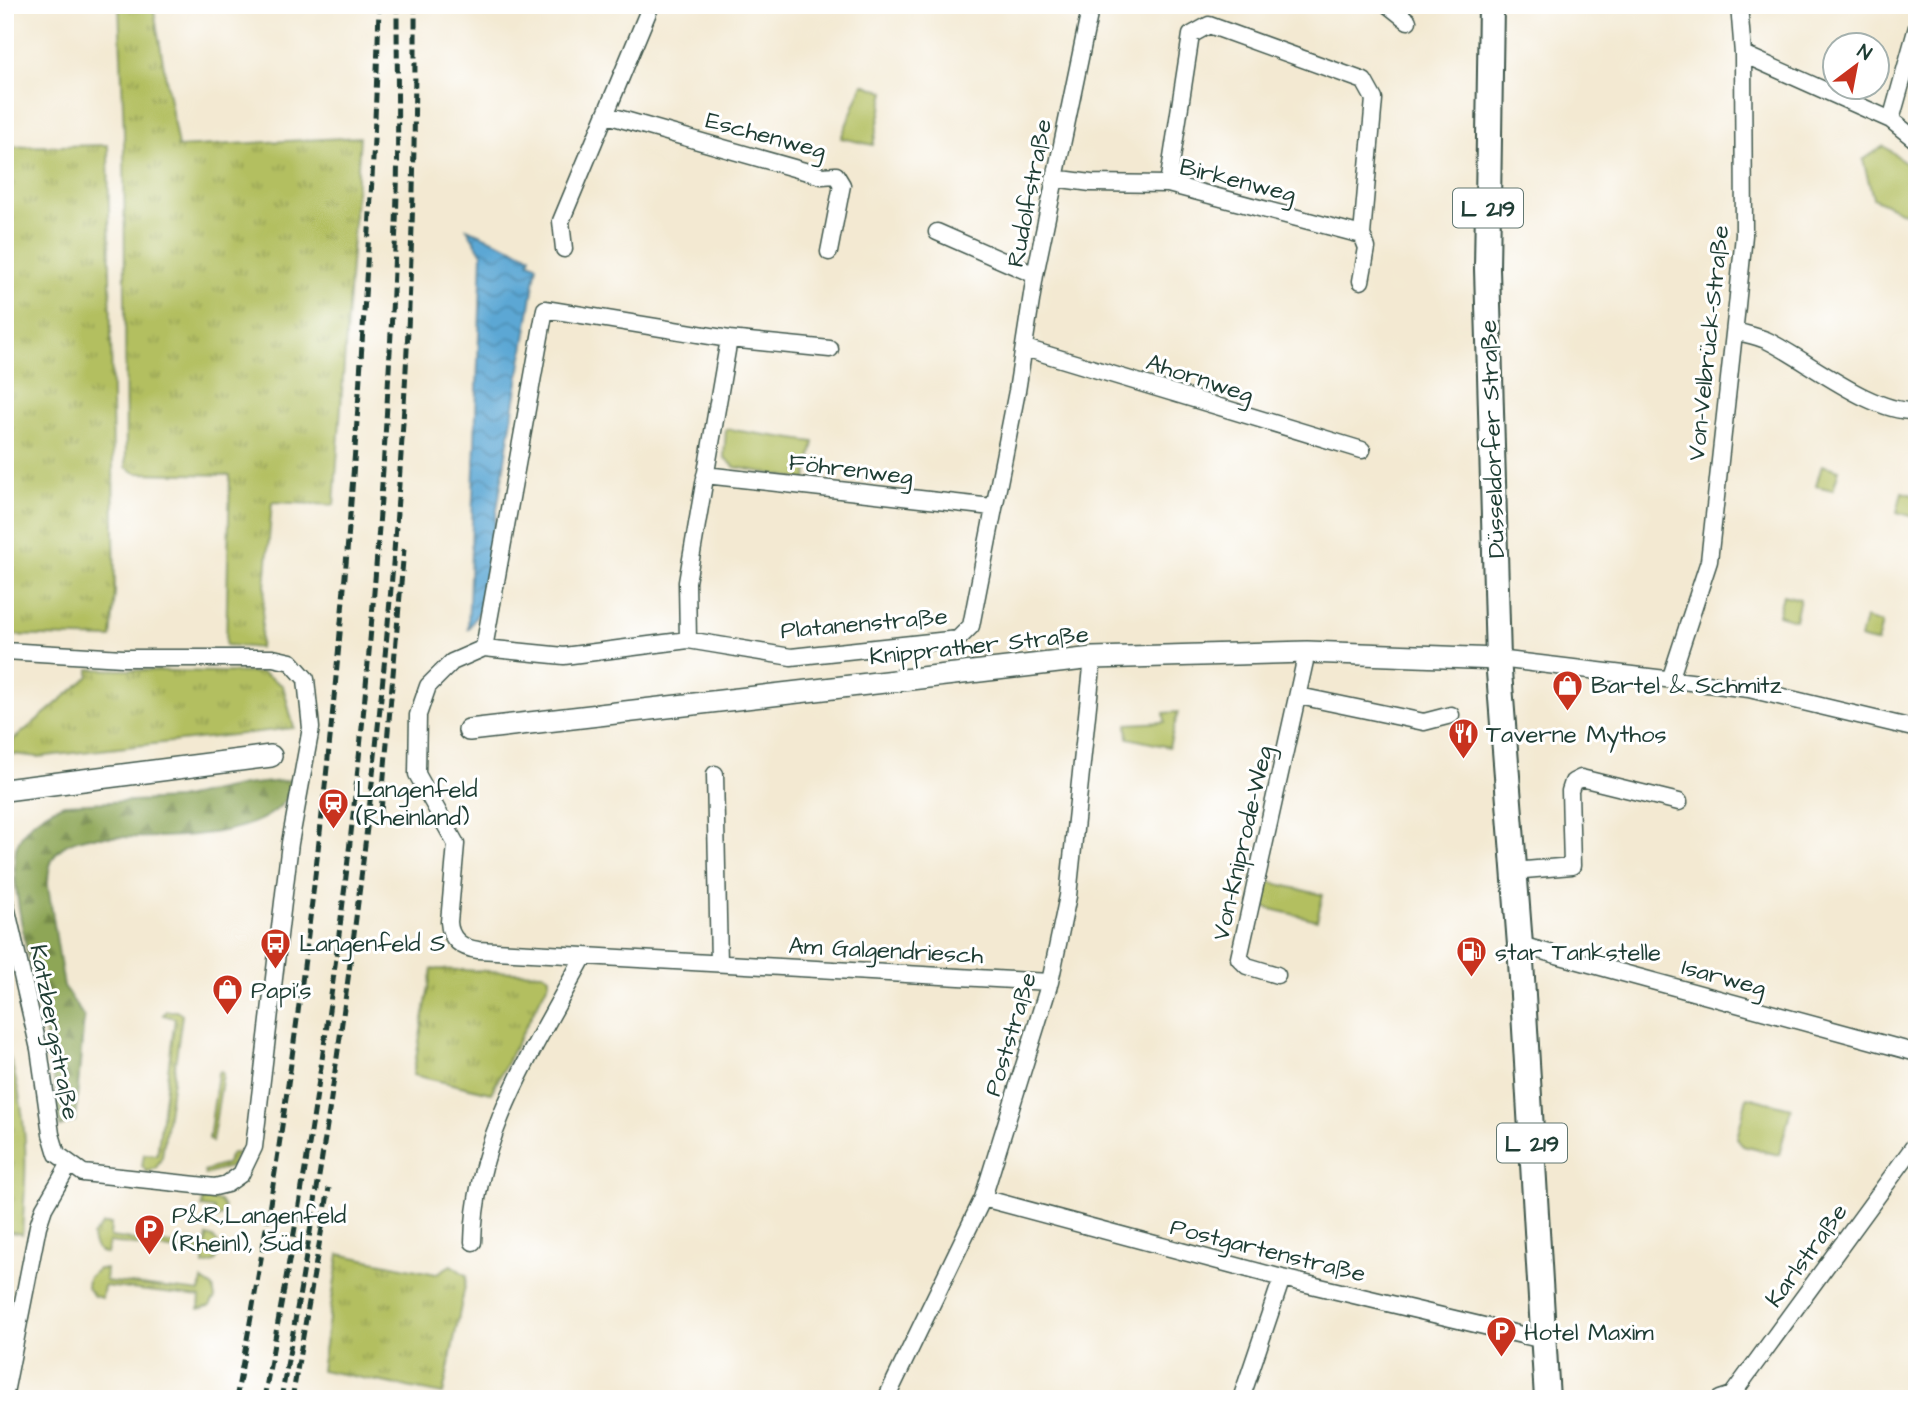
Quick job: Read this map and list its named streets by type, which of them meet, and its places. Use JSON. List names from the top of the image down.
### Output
{
  "streets": {
    "main road": ["L 219", "Düsseldorfer Straße", "Knipprather Straße"],
    "street": [
      "Eschenweg",
      "Birkenweg",
      "Rudolfstraße",
      "Von-Velbrück-Straße",
      "Ahornweg",
      "Föhrenweg",
      "Platanenstraße",
      "Von-Kniprode-Weg",
      "Am Galgendriesch",
      "Isarweg",
      "Katzbergstraße",
      "Poststraße",
      "Postgartenstraße",
      "Karlstraße"
    ]
  },
  "crossings": [
    ["Birkenweg", "Rudolfstraße"],
    ["Rudolfstraße", "Ahornweg"],
    ["Rudolfstraße", "Platanenstraße"],
    ["Düsseldorfer Straße", "Knipprather Straße"],
    ["Düsseldorfer Straße", "Isarweg"],
    ["Düsseldorfer Straße", "Postgartenstraße"],
    ["Föhrenweg", "Platanenstraße"],
    ["Platanenstraße", "Am Galgendriesch"],
    ["Knipprather Straße", "Von-Kniprode-Weg"],
    ["Knipprather Straße", "Poststraße"],
    ["Am Galgendriesch", "Poststraße"],
    ["Poststraße", "Postgartenstraße"]
  ],
  "places": {
    "shop": ["Bartel & Schmitz", "Papi's"],
    "restaurant": ["Taverne Mythos"],
    "station": ["Langenfeld (Rheinland)"],
    "bus stop": ["Langenfeld S"],
    "fuel station": ["star Tankstelle"],
    "parking": ["P&R,Langenfeld (Rheinl), Süd", "Hotel Maxim"]
  },
  "north": "top right"
}
